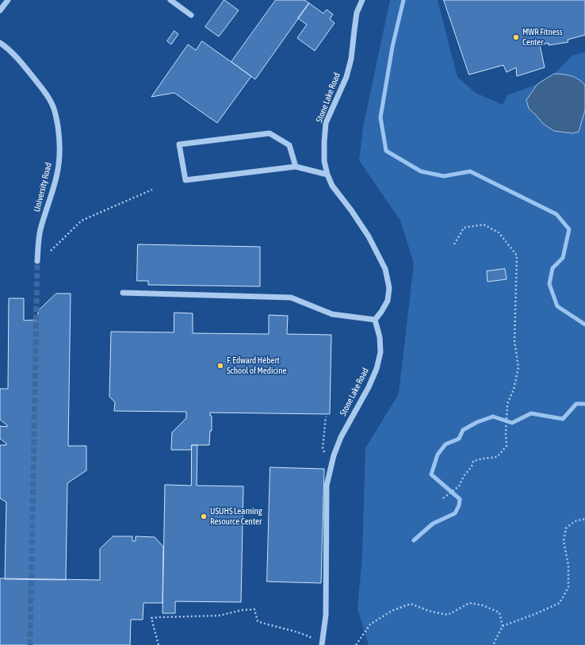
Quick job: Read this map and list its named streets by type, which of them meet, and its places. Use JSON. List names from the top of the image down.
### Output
{
  "streets": {
    "street": ["Stone Lake Road", "University Road"]
  },
  "places": ["MWR Fitness Center", "F. Edward Hébert School of Medicine", "USUHS Learning Resource Center"]
}
